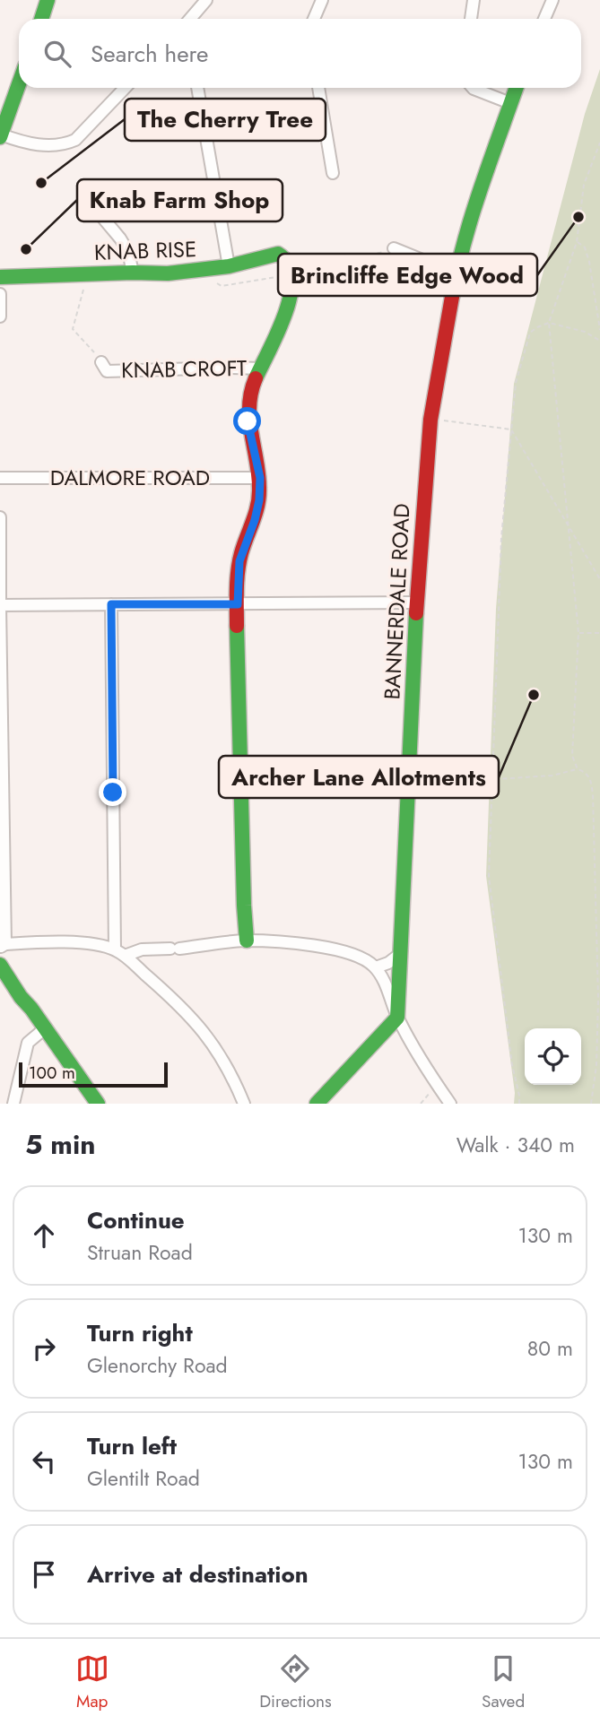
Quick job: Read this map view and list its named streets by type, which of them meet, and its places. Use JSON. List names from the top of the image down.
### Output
{
  "streets": {
    "street": [
      "KNAB RISE",
      "KNAB CROFT",
      "DALMORE ROAD",
      "BANNERDALE ROAD"
    ]
  },
  "places": [
    "The Cherry Tree",
    "Brincliffe Edge Wood",
    "Knab Farm Shop",
    "Archer Lane Allotments"
  ],
  "scale_bar": "100 m",
  "page": {
    "search": "Search here",
    "scale": "100 m",
    "heading": ["5 min", "Walk · 340 m"],
    "list": [
      ["Continue", "Struan Road", "130 m"],
      ["Turn right", "Glenorchy Road", "80 m"],
      ["Turn left", "Glentilt Road", "130 m"],
      "Arrive at destination"
    ],
    "nav": ["Map", "Directions", "Saved"]
  }
}
